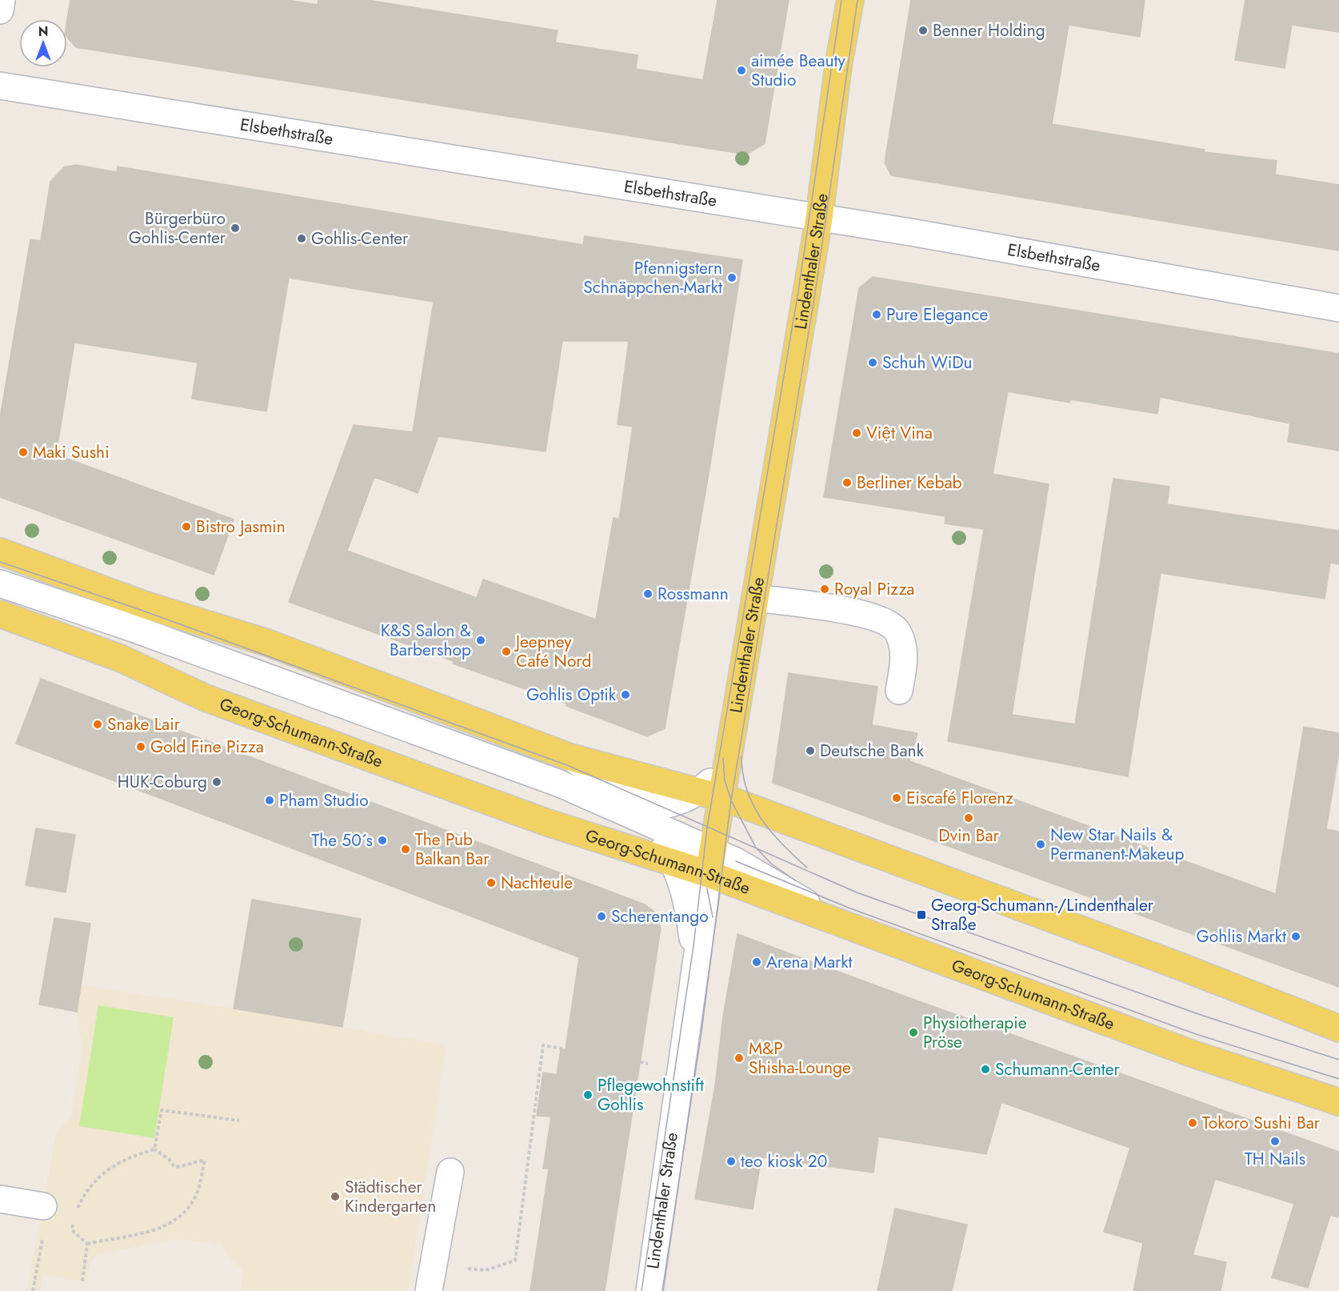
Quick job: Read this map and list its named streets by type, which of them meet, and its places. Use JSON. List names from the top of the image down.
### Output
{
  "streets": {
    "main road": ["Lindenthaler Straße", "Georg-Schumann-Straße"],
    "street": ["Elsbethstraße"]
  },
  "crossings": [
    ["Elsbethstraße", "Lindenthaler Straße"],
    ["Lindenthaler Straße", "Georg-Schumann-Straße"]
  ],
  "places": {
    "other": [
      "Benner Holding",
      "aimée Beauty Studio",
      "Bürgerbüro Gohlis-Center",
      "Gohlis-Center",
      "Pfennigstern Schnäppchen-Markt",
      "Pure Elegance",
      "Schuh WiDu",
      "Việt Vina",
      "Maki Sushi",
      "Berliner Kebab",
      "Bistro Jasmin",
      "Royal Pizza",
      "Rossmann",
      "K&S Salon & Barbershop",
      "Jeepney Café Nord",
      "Gohlis Optik",
      "Snake Lair",
      "Gold Fine Pizza",
      "Deutsche Bank",
      "HUK-Coburg",
      "Eiscafé Florenz",
      "Pham Studio",
      "Dvin Bar",
      "The 50´s",
      "New Star Nails & Permanent-Makeup",
      "The Pub Balkan Bar",
      "Nachteule",
      "Scherentango",
      "Gohlis Markt",
      "Arena Markt",
      "Physiotherapie Pröse",
      "M&P Shisha-Lounge",
      "Schumann-Center",
      "Pflegewohnstift Gohlis",
      "Tokoro Sushi Bar",
      "TH Nails",
      "teo kiosk 20",
      "Städtischer Kindergarten"
    ],
    "transit": ["Georg-Schumann-/Lindenthaler Straße"]
  },
  "north": "top"
}
